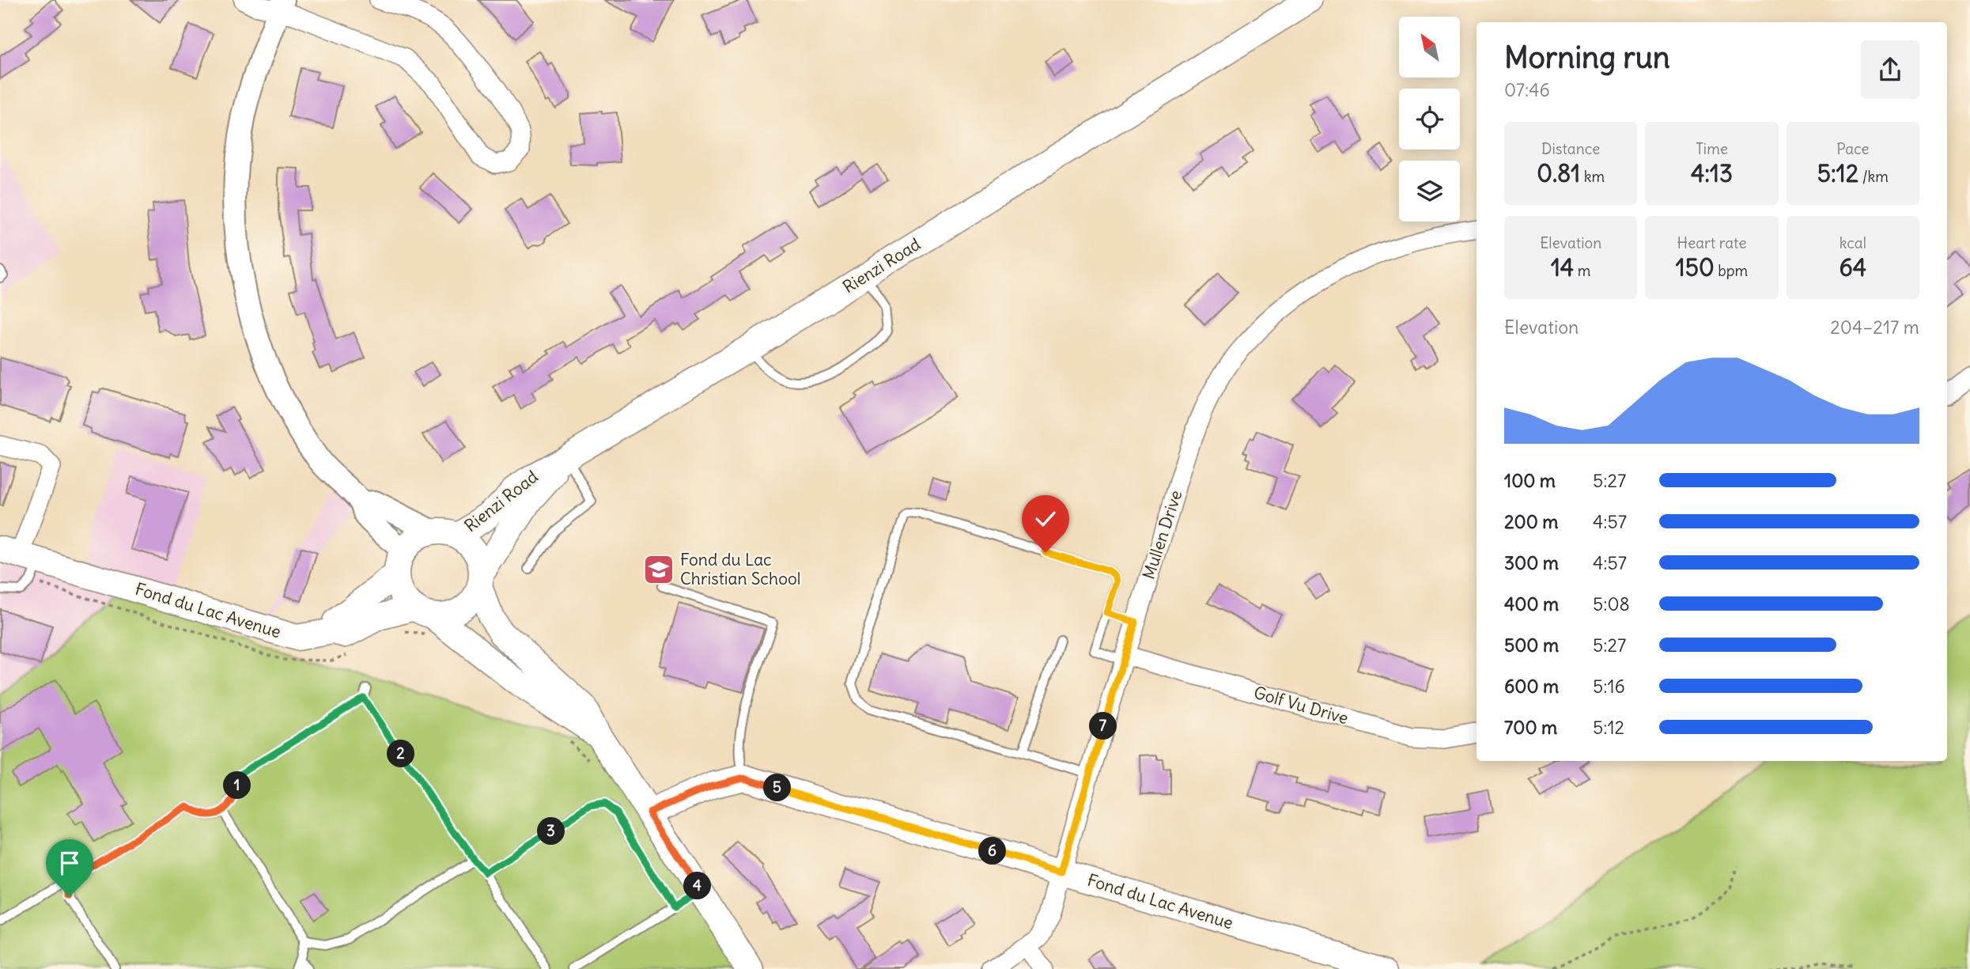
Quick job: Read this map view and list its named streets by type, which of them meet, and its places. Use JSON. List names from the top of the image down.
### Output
{
  "streets": {
    "main road": ["Rienzi Road", "Fond du Lac Avenue"],
    "street": ["Mullen Drive", "Golf Vu Drive"]
  },
  "crossings": [
    ["Rienzi Road", "Fond du Lac Avenue"],
    ["Mullen Drive", "Fond du Lac Avenue"],
    ["Mullen Drive", "Golf Vu Drive"]
  ],
  "places": {
    "school or university": ["Fond du Lac Christian School"]
  },
  "north": "top left",
  "page": {
    "heading": ["Morning run", "07:46"],
    "stats": [
      ["Distance", "0.81 km"],
      ["Time", "4:13"],
      ["Pace", "5:12 /km"],
      ["Elevation", "14 m"],
      ["Heart rate", "150 bpm"],
      ["kcal", "64"]
    ],
    "chart": ["Elevation", "204–217 m"],
    "list": [
      {
        "name": "100 m",
        "note": "5:27"
      },
      {
        "name": "200 m",
        "note": "4:57"
      },
      {
        "name": "300 m",
        "note": "4:57"
      },
      {
        "name": "400 m",
        "note": "5:08"
      },
      {
        "name": "500 m",
        "note": "5:27"
      },
      {
        "name": "600 m",
        "note": "5:16"
      },
      {
        "name": "700 m",
        "note": "5:12"
      }
    ],
    "pins": [
      "7",
      "2",
      "1",
      "5",
      "3",
      "6",
      "4"
    ]
  }
}
